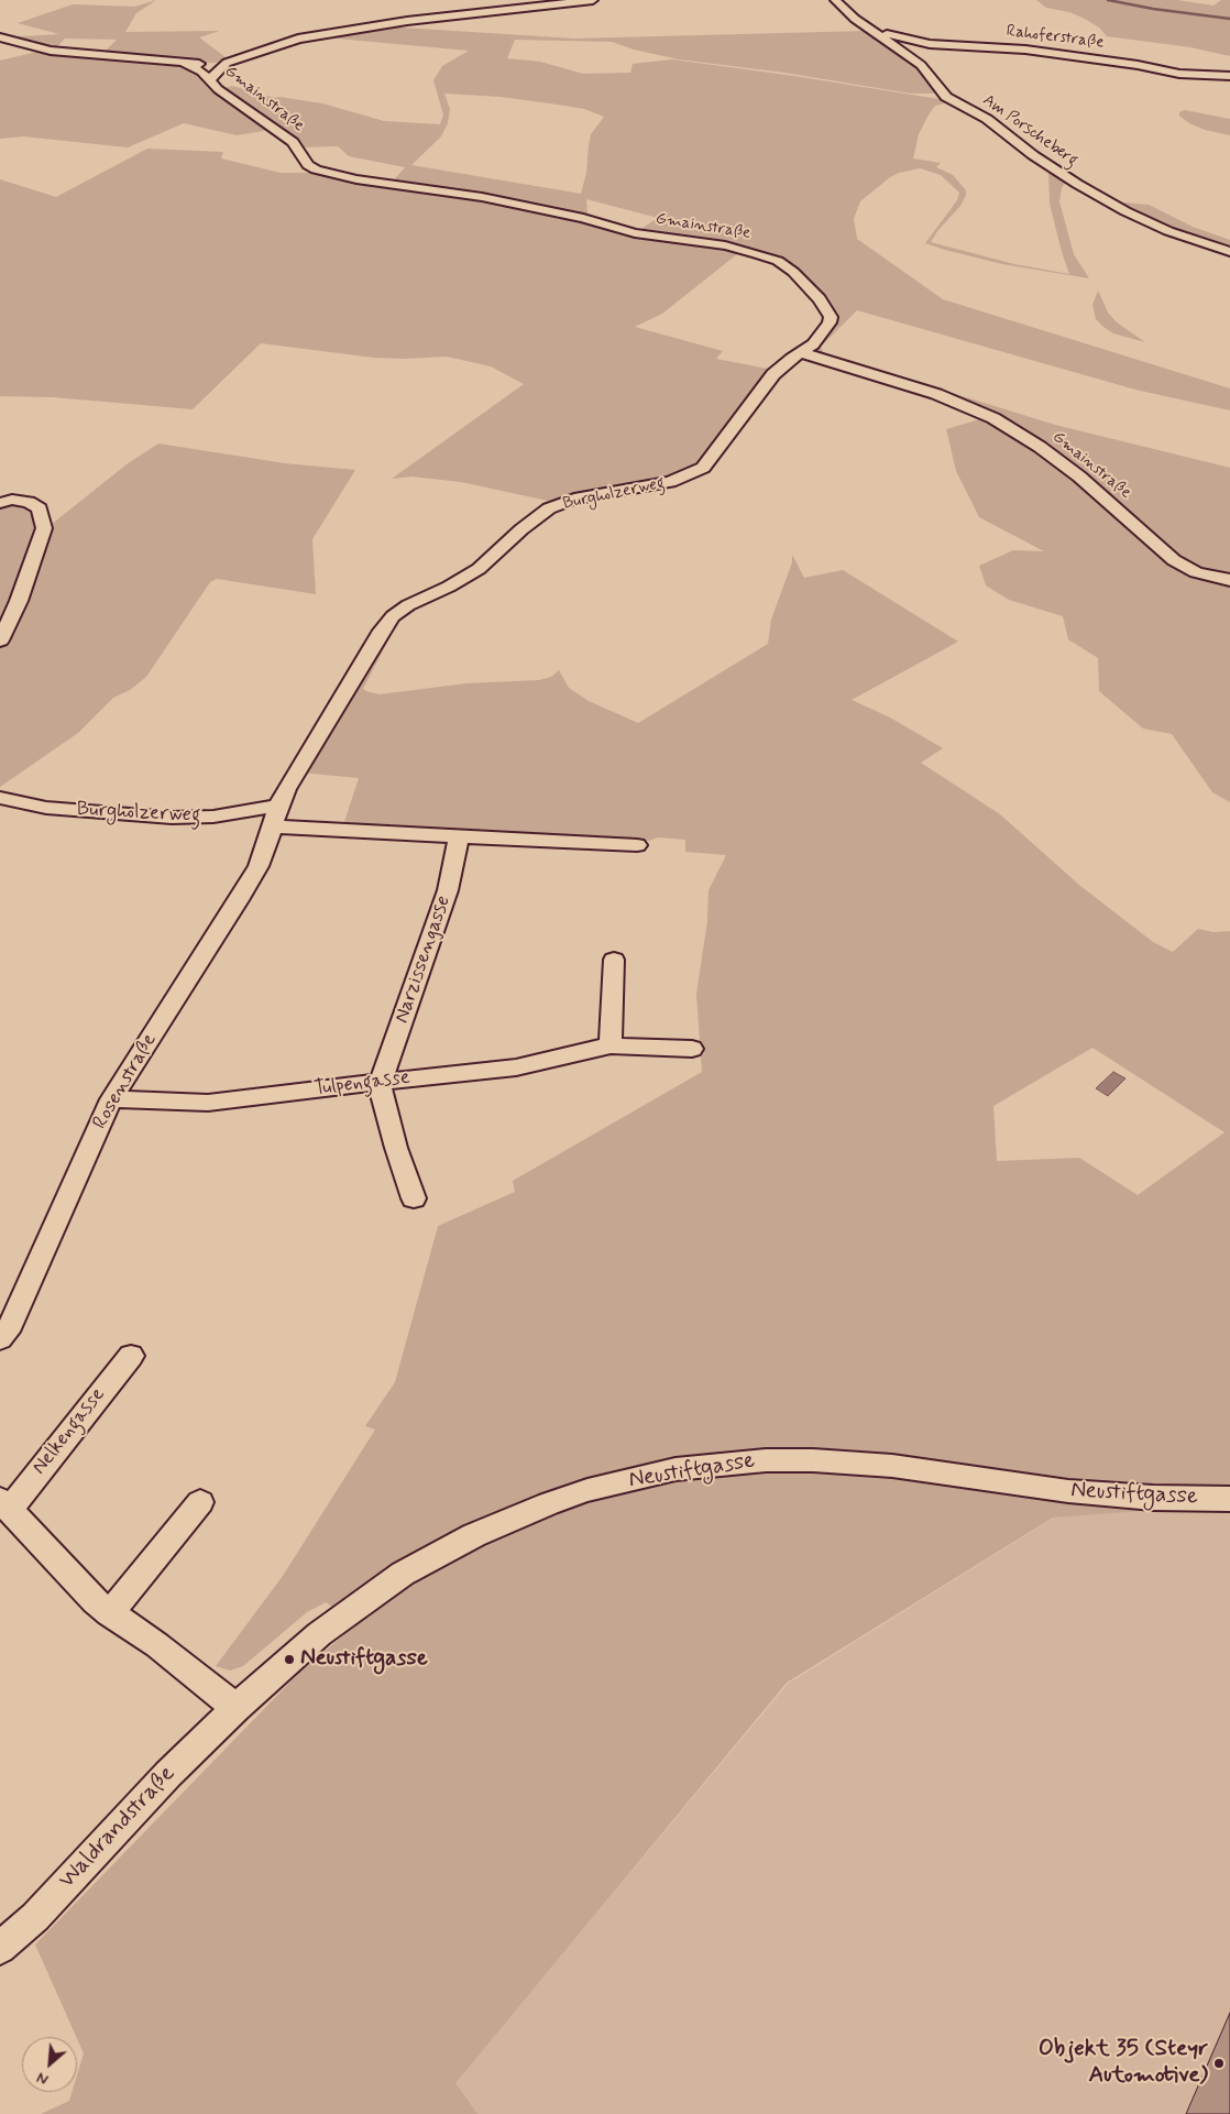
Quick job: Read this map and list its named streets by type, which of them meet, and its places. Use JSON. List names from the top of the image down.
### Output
{
  "streets": {
    "street": [
      "Rahoferstraße",
      "Gmainstraße",
      "Am Porscheberg",
      "Burgholzerweg",
      "Narzissengasse",
      "Rosenstraße",
      "Tulpengasse",
      "Nelkengasse",
      "Neustiftgasse",
      "Waldrandstraße"
    ]
  },
  "crossings": [
    ["Rahoferstraße", "Am Porscheberg"],
    ["Gmainstraße", "Burgholzerweg"],
    ["Burgholzerweg", "Rosenstraße"],
    ["Narzissengasse", "Tulpengasse"],
    ["Rosenstraße", "Tulpengasse"],
    ["Neustiftgasse", "Waldrandstraße"]
  ],
  "places": ["Neustiftgasse", "Objekt 35 (Steyr Automotive)"],
  "north": "bottom left"
}
